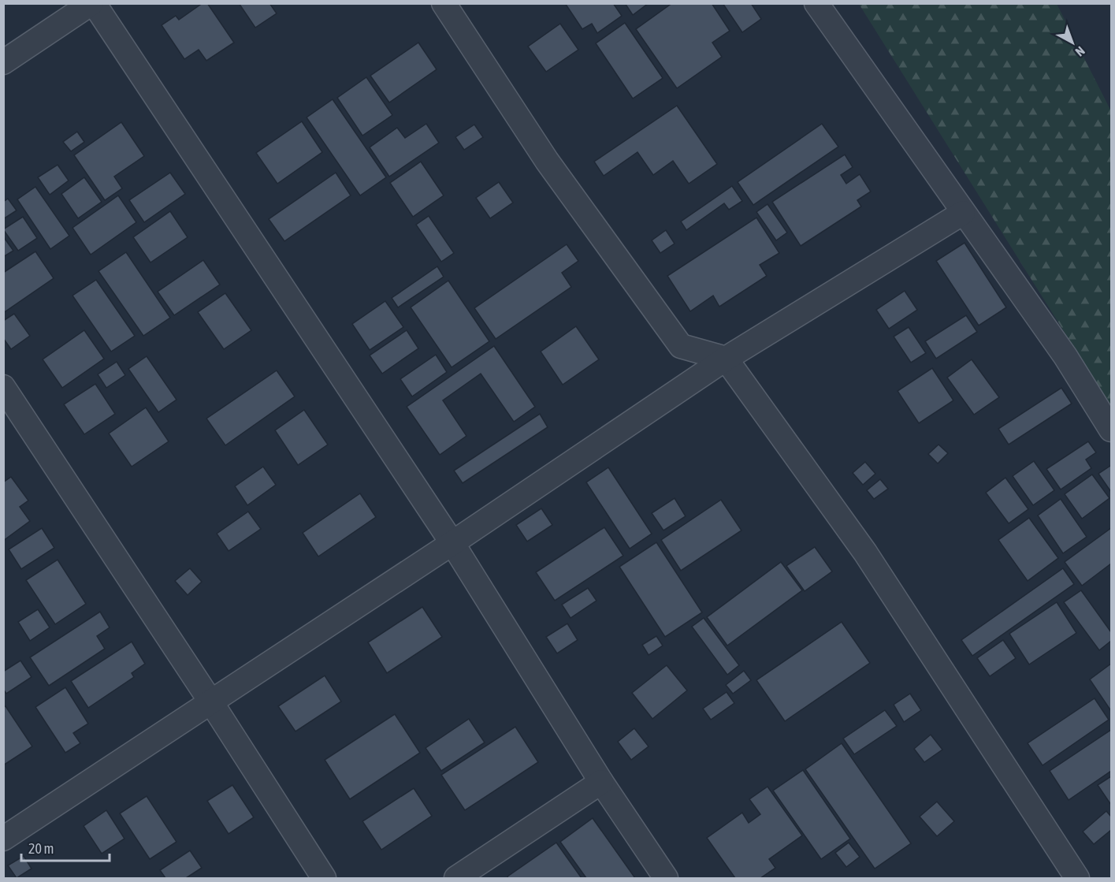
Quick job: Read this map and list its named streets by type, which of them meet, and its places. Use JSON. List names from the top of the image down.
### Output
{
  "scale_bar": "20 m",
  "north": "bottom right"
}
